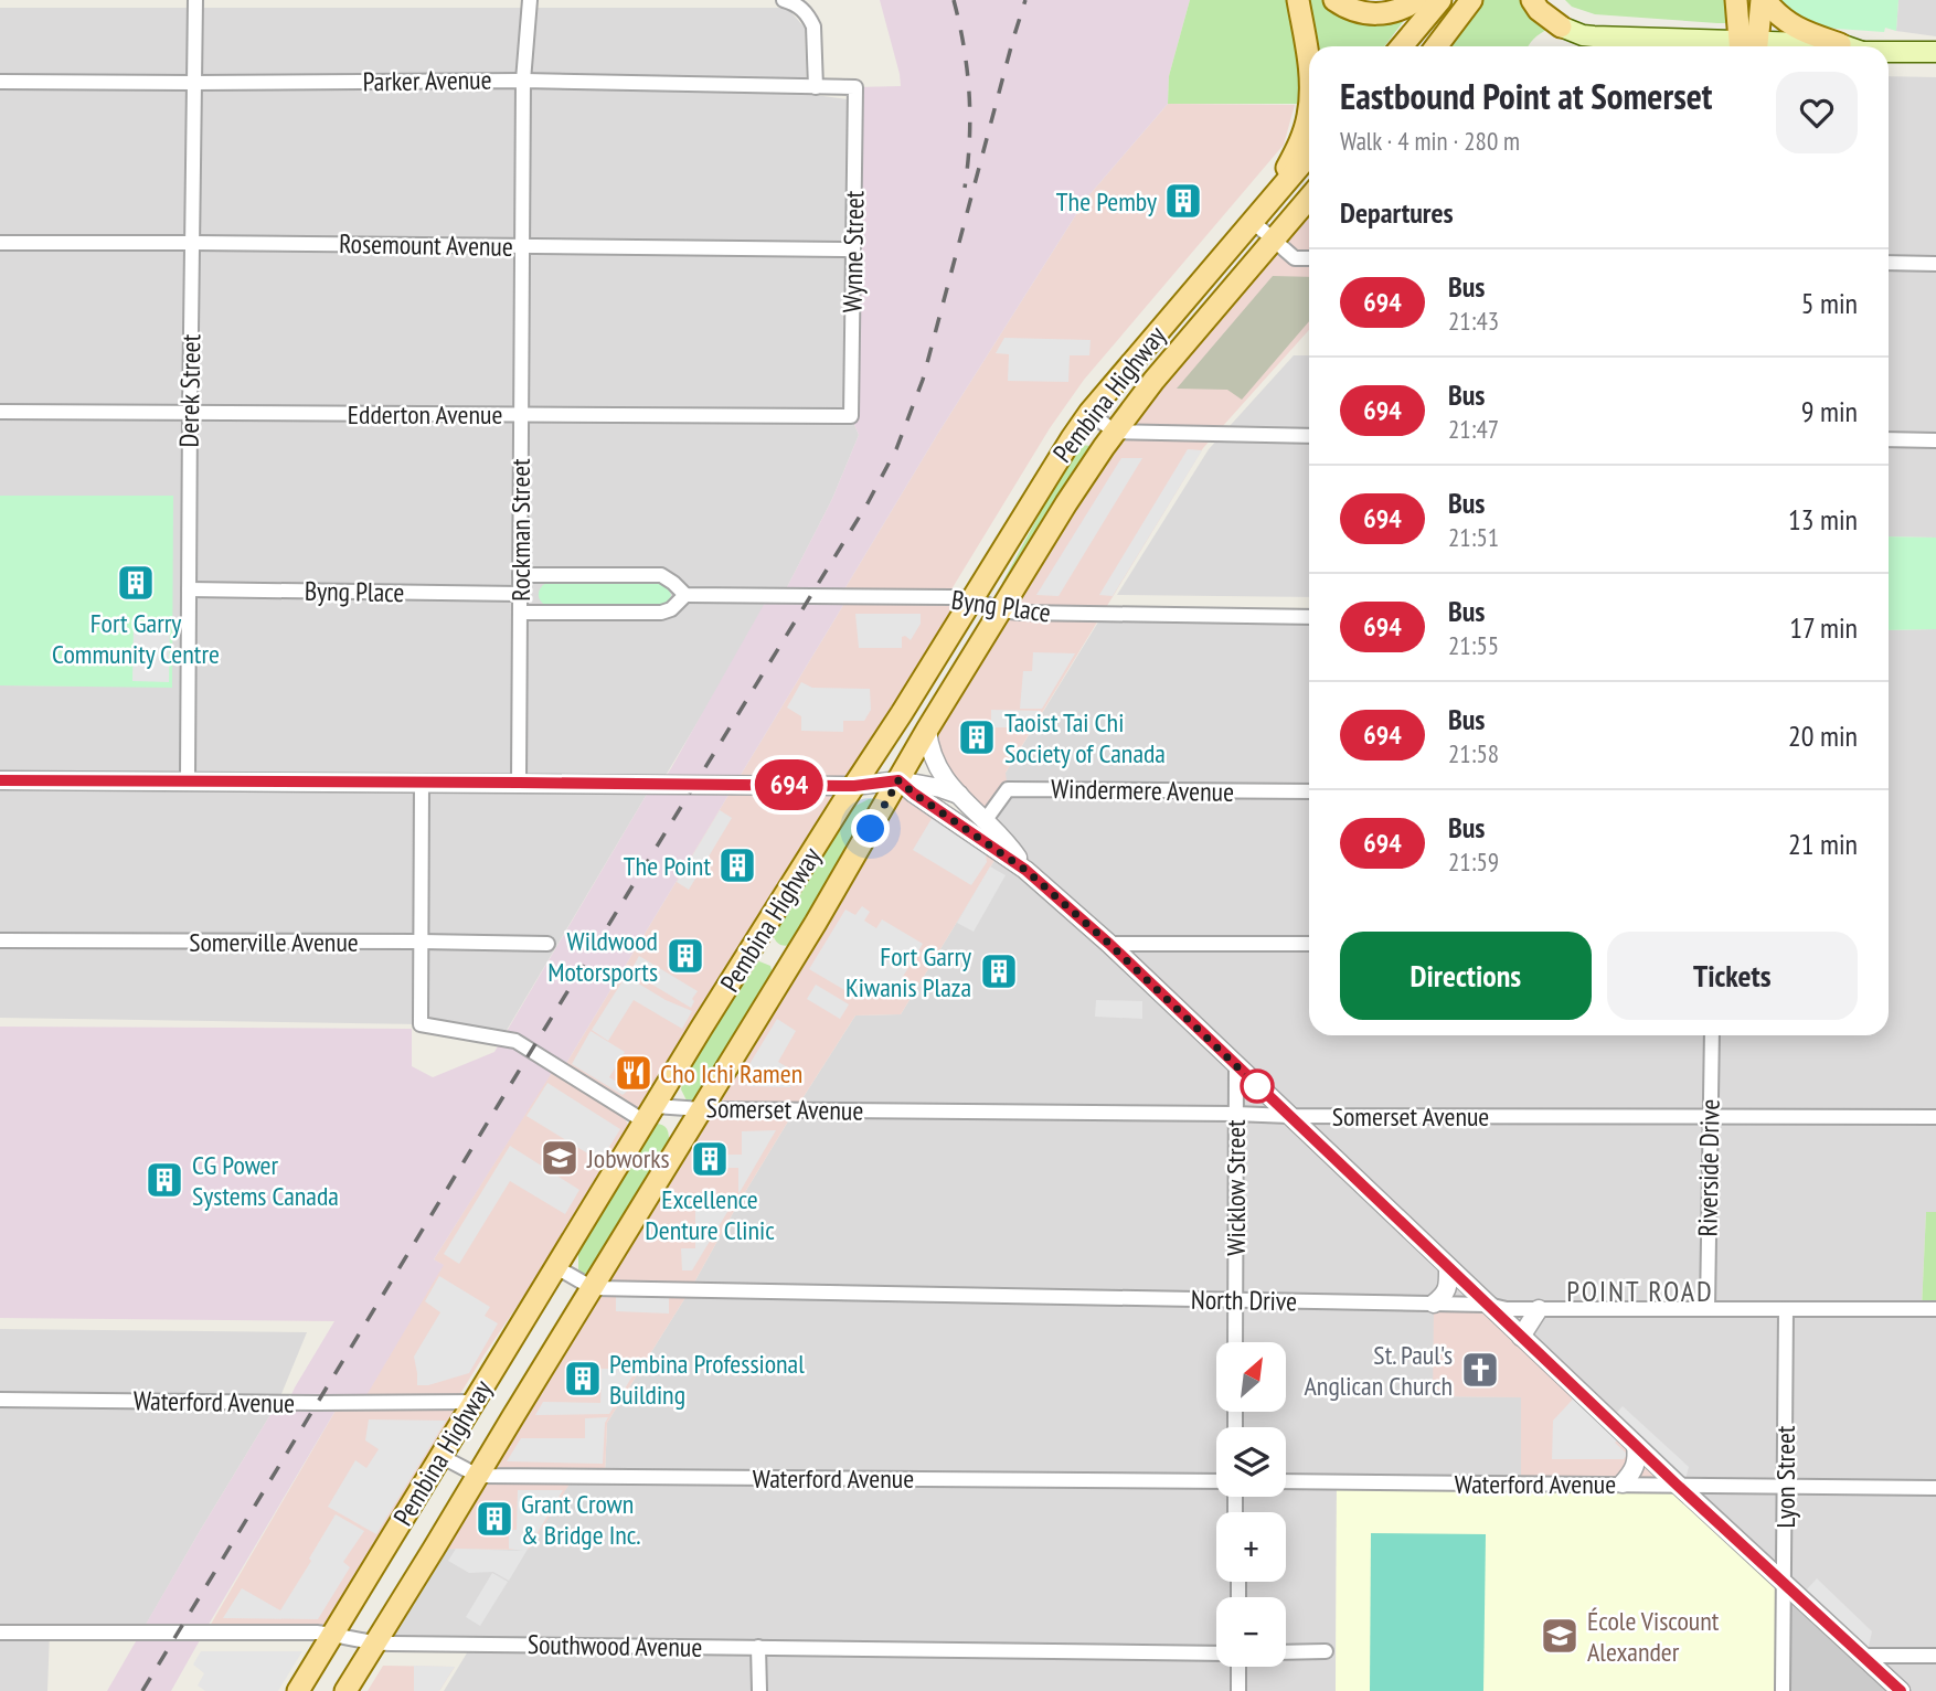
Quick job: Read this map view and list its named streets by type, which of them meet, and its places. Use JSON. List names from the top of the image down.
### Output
{
  "streets": {
    "main road": ["Pembina Highway"],
    "street": [
      "Parker Avenue",
      "Rosemount Avenue",
      "Wynne Street",
      "Derek Street",
      "Edderton Avenue",
      "Rockman Street",
      "Byng Place",
      "Windermere Avenue",
      "Somerville Avenue",
      "Somerset Avenue",
      "Riverside Drive",
      "Wicklow Street",
      "North Drive",
      "Waterford Avenue",
      "Lyon Street",
      "Southwood Avenue"
    ]
  },
  "crossings": [
    ["Parker Avenue", "Wynne Street"],
    ["Parker Avenue", "Derek Street"],
    ["Parker Avenue", "Rockman Street"],
    ["Rosemount Avenue", "Wynne Street"],
    ["Rosemount Avenue", "Derek Street"],
    ["Rosemount Avenue", "Rockman Street"],
    ["Wynne Street", "Edderton Avenue"],
    ["Derek Street", "Edderton Avenue"],
    ["Derek Street", "Byng Place"],
    ["Pembina Highway", "Byng Place"],
    ["Pembina Highway", "Somerset Avenue"],
    ["Pembina Highway", "North Drive"],
    ["Pembina Highway", "Waterford Avenue"],
    ["Pembina Highway", "Southwood Avenue"],
    ["Edderton Avenue", "Rockman Street"],
    ["Rockman Street", "Byng Place"],
    ["Somerset Avenue", "Riverside Drive"],
    ["Somerset Avenue", "Wicklow Street"],
    ["Riverside Drive", "North Drive"],
    ["Wicklow Street", "North Drive"],
    ["North Drive", "Lyon Street"],
    ["Waterford Avenue", "Lyon Street"]
  ],
  "districts": ["POINT ROAD"],
  "places": {
    "building": [
      "The Pemby",
      "Fort Garry Community Centre",
      "Taoist Tai Chi Society of Canada",
      "The Point",
      "Wildwood Motorsports",
      "Fort Garry Kiwanis Plaza",
      "Excellence Denture Clinic",
      "CG Power Systems Canada",
      "Pembina Professional Building",
      "Grant Crown & Bridge Inc."
    ],
    "restaurant": ["Cho Ichi Ramen"],
    "school or university": ["Jobworks", "École Viscount Alexander"],
    "church": ["St. Paul's Anglican Church"]
  },
  "lines": ["bus line 694"],
  "north": "top right",
  "page": {
    "on_map": "694",
    "heading": [
      ["Eastbound Point at Somerset", "Walk · 4 min · 280 m"],
      "Departures"
    ],
    "list": [
      {
        "mark": "694",
        "name": "Bus",
        "note": "21:43",
        "value": "5 min"
      },
      {
        "mark": "694",
        "name": "Bus",
        "note": "21:47",
        "value": "9 min"
      },
      {
        "mark": "694",
        "name": "Bus",
        "note": "21:51",
        "value": "13 min"
      },
      {
        "mark": "694",
        "name": "Bus",
        "note": "21:55",
        "value": "17 min"
      },
      {
        "mark": "694",
        "name": "Bus",
        "note": "21:58",
        "value": "20 min"
      },
      {
        "mark": "694",
        "name": "Bus",
        "note": "21:59",
        "value": "21 min"
      }
    ],
    "buttons": ["Directions", "Tickets"],
    "map_buttons": ["+", "−"]
  }
}
